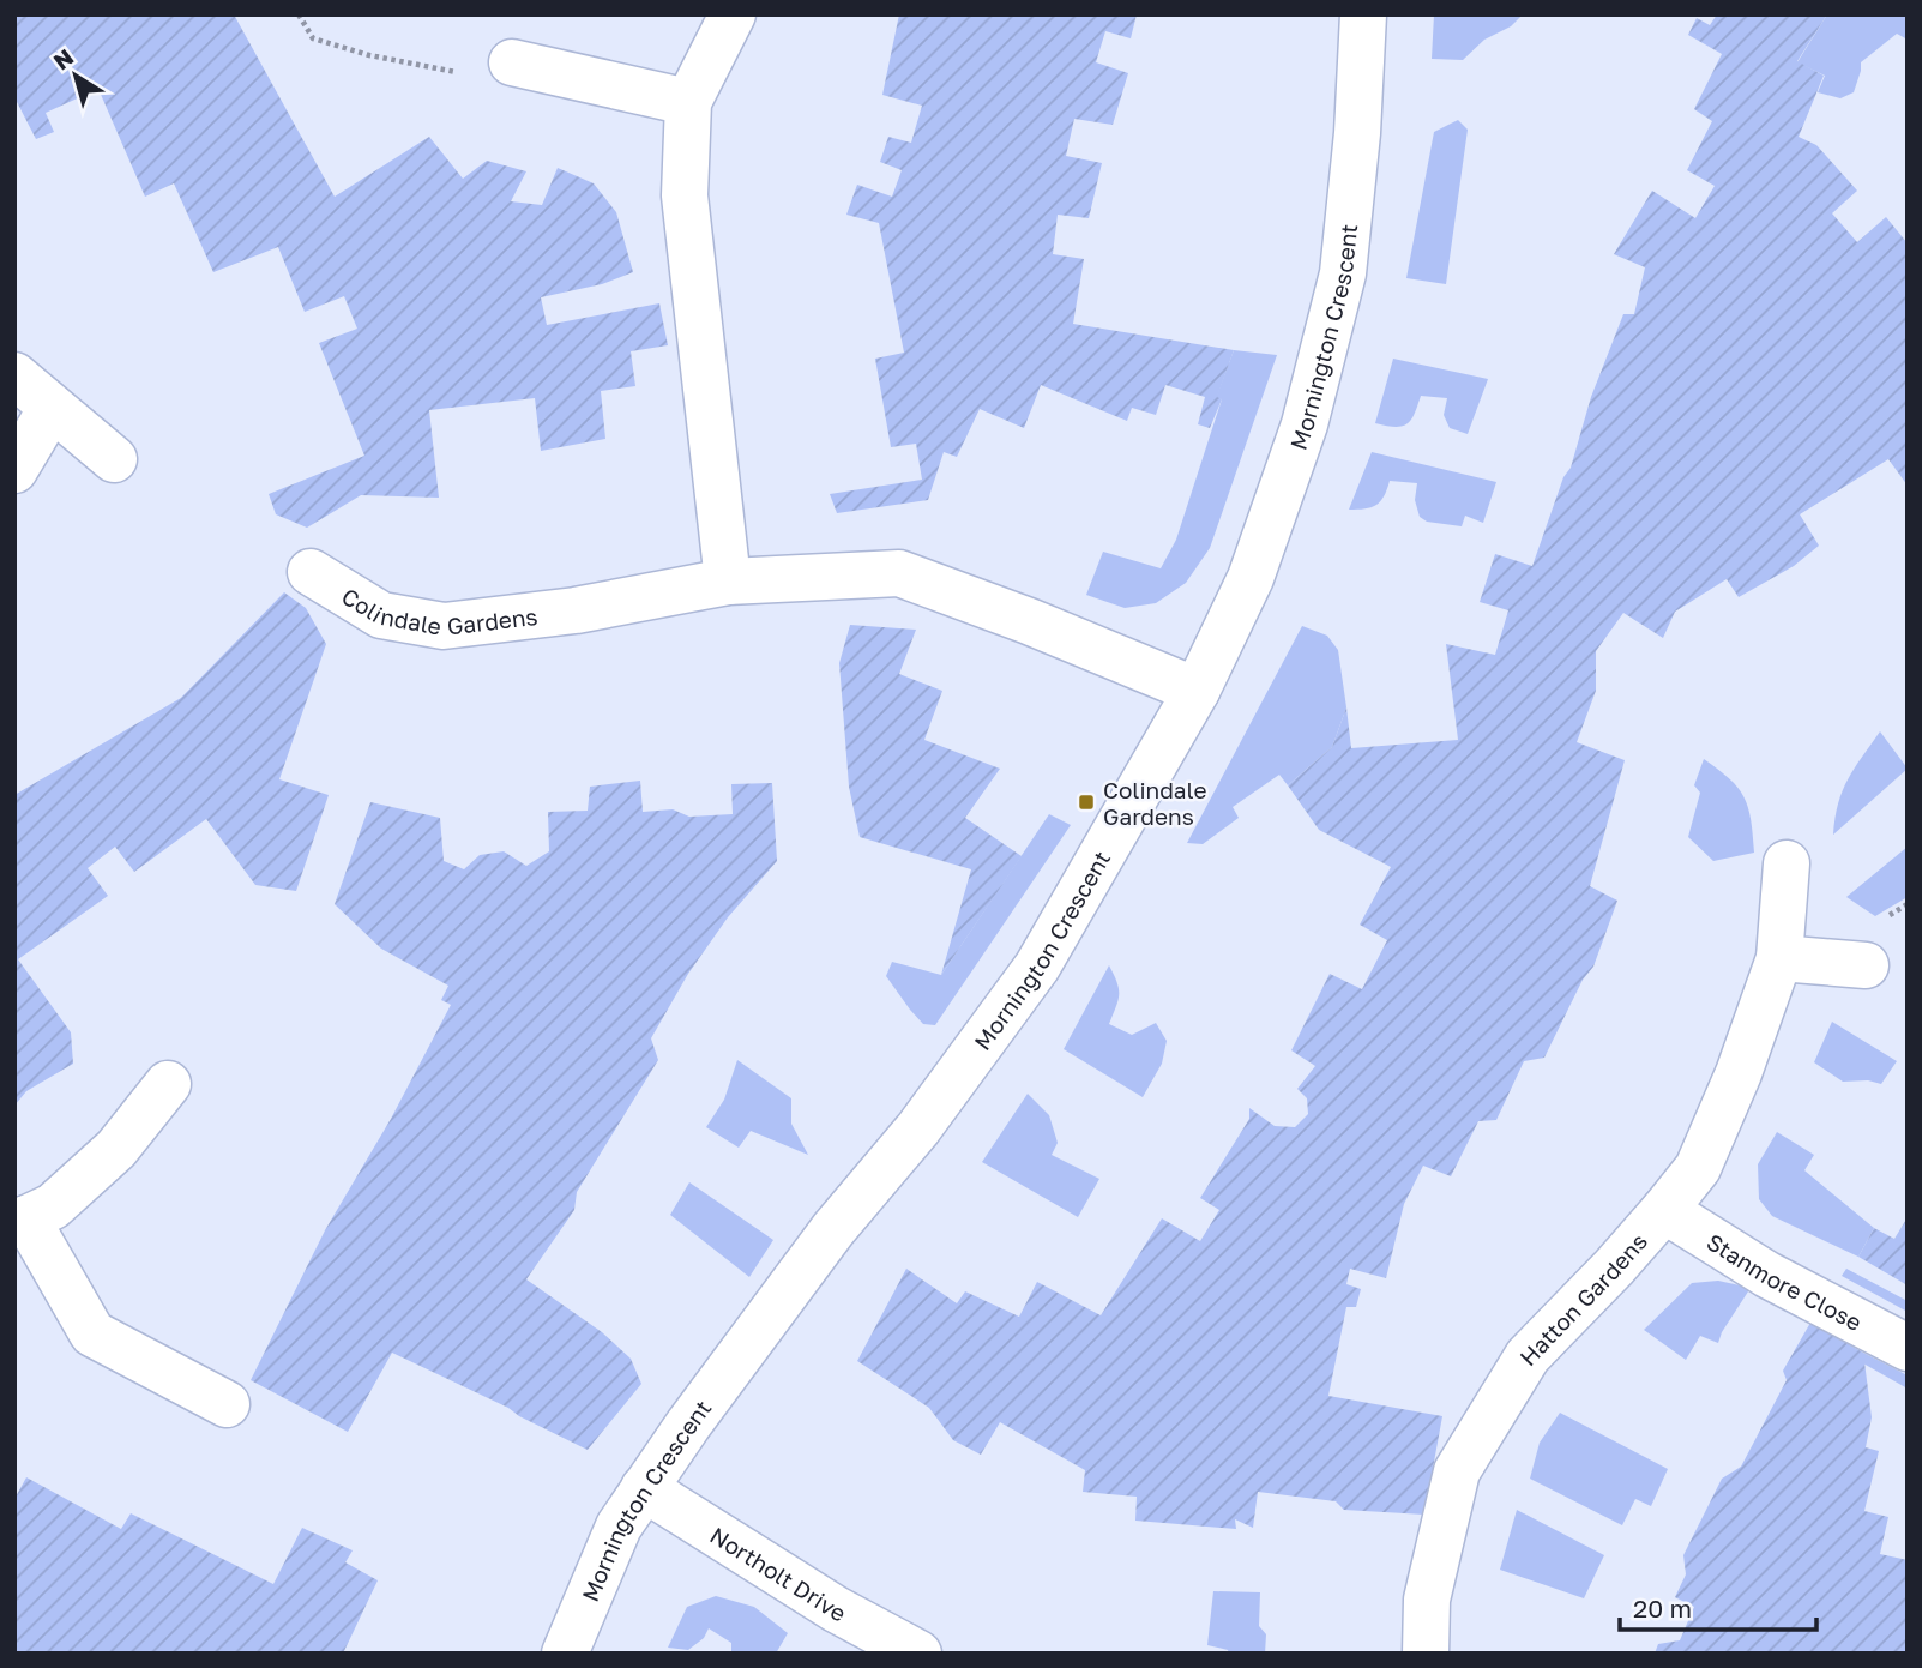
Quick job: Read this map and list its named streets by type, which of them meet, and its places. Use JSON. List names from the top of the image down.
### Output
{
  "streets": {
    "street": [
      "Mornington Crescent",
      "Colindale Gardens",
      "Stanmore Close",
      "Hatton Gardens",
      "Northolt Drive"
    ]
  },
  "crossings": [
    ["Mornington Crescent", "Colindale Gardens"],
    ["Mornington Crescent", "Northolt Drive"],
    ["Stanmore Close", "Hatton Gardens"]
  ],
  "places": {
    "transit": ["Colindale Gardens"]
  },
  "scale_bar": "20 m",
  "north": "top left"
}
